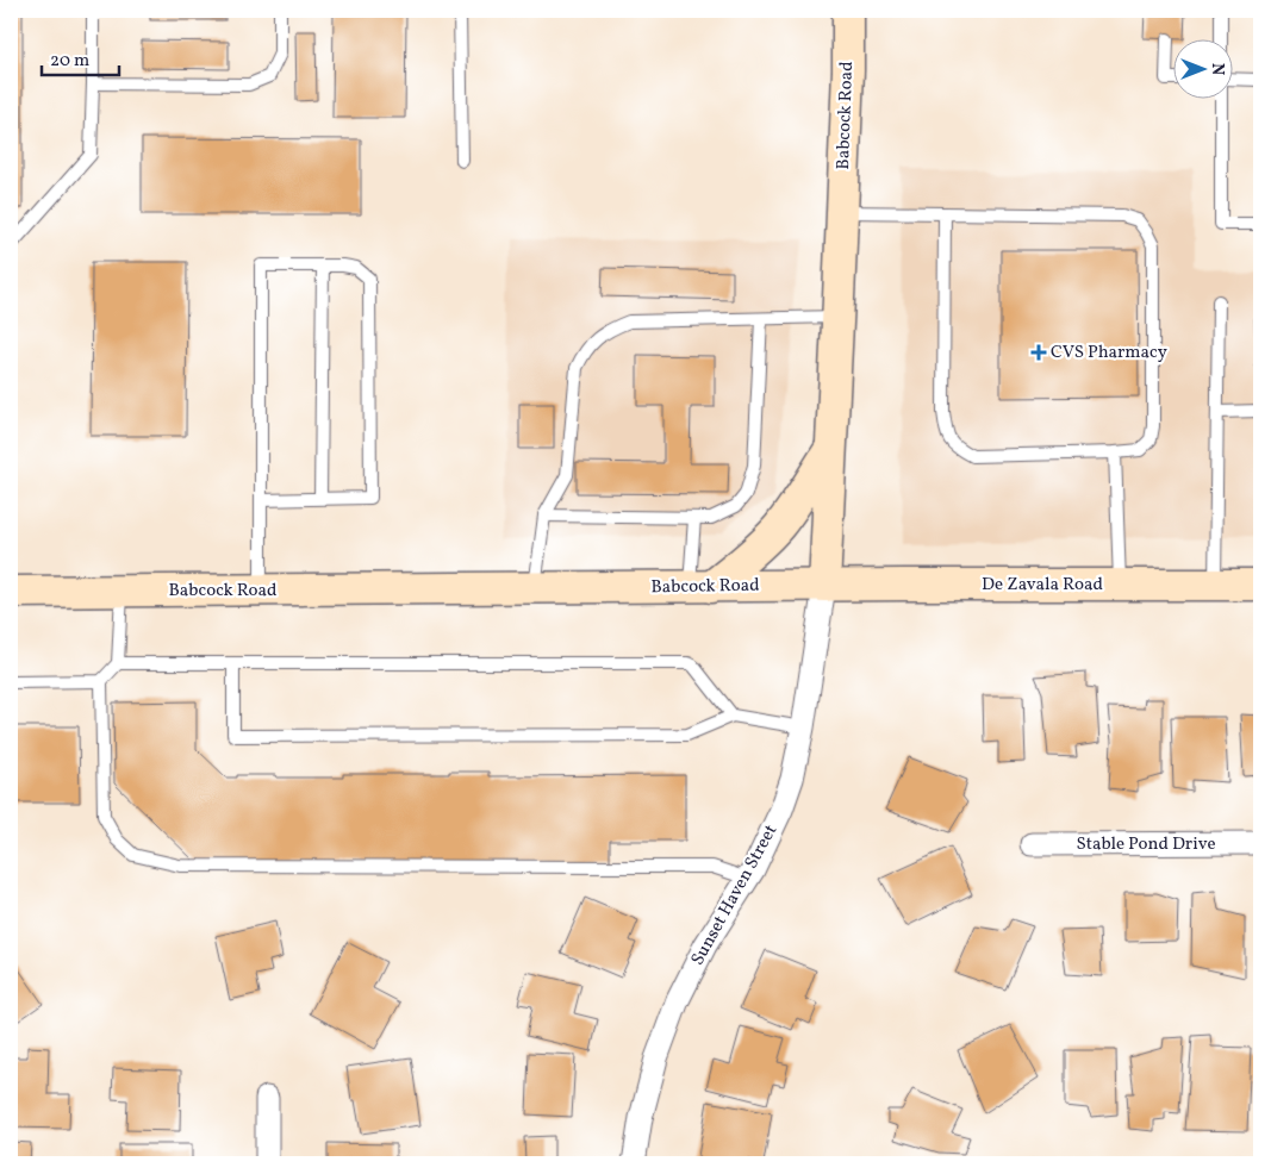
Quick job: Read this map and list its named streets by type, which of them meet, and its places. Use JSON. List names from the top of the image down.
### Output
{
  "streets": {
    "main road": ["Babcock Road", "De Zavala Road"],
    "street": ["Stable Pond Drive", "Sunset Haven Street"]
  },
  "crossings": [
    ["Babcock Road", "De Zavala Road"],
    ["Babcock Road", "Sunset Haven Street"],
    ["De Zavala Road", "Sunset Haven Street"]
  ],
  "places": {
    "health": ["CVS Pharmacy"]
  },
  "scale_bar": "20 m",
  "north": "right"
}
